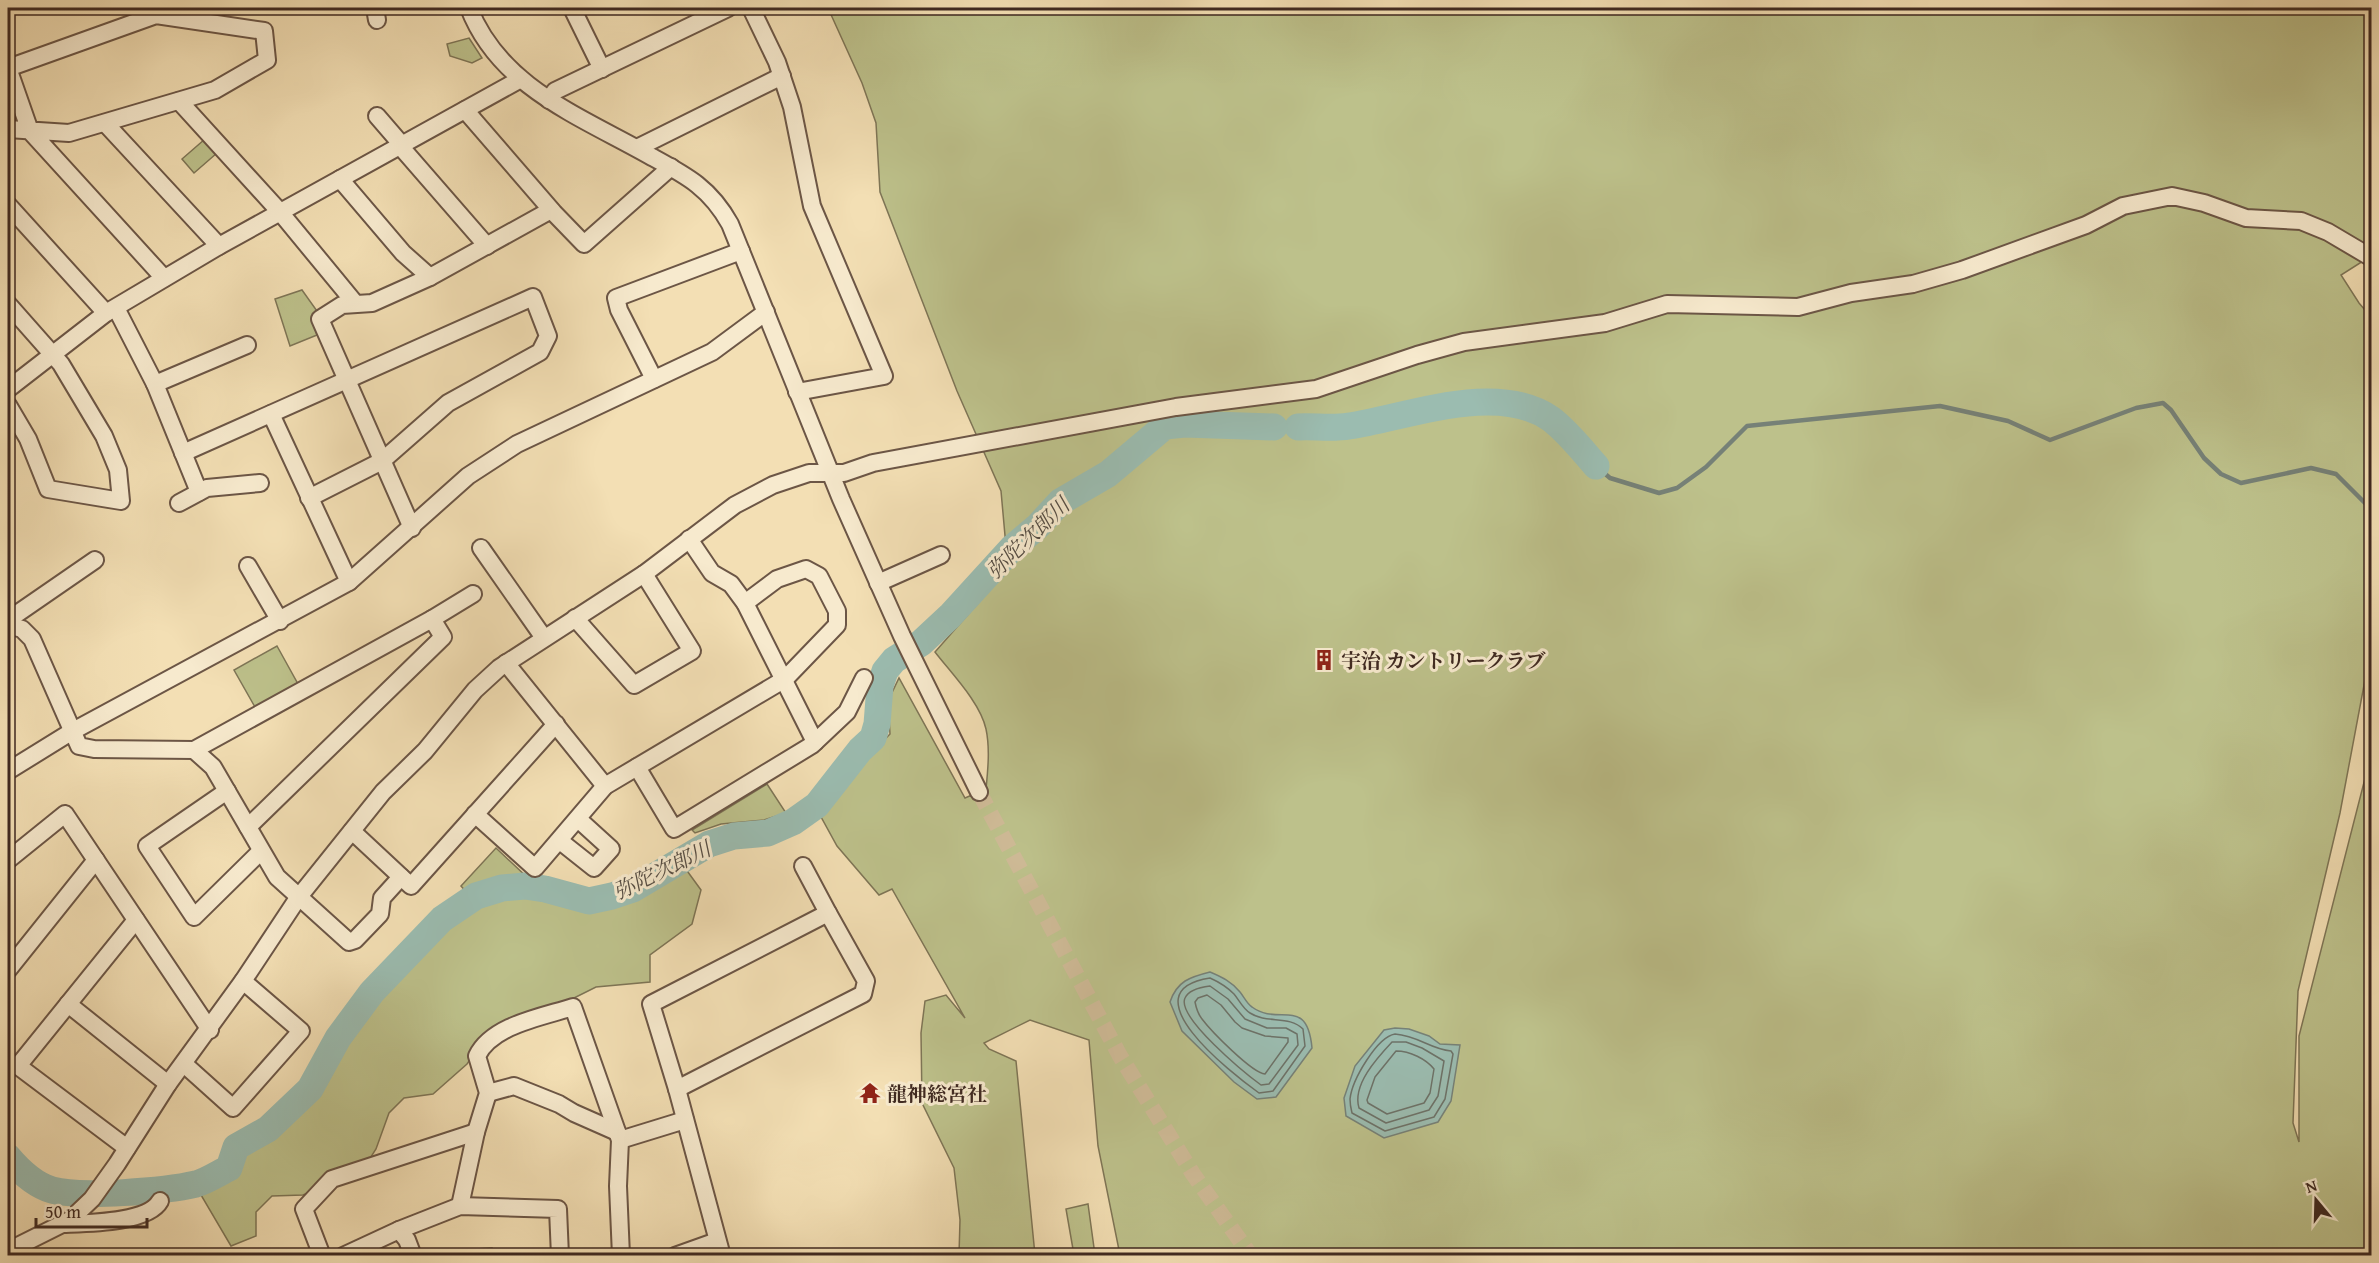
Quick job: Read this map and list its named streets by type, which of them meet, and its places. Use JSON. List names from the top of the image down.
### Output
{
  "water": ["弥陀次郎川"],
  "places": {
    "building": ["宇治 カントリークラブ"],
    "temple": ["龍神総宮社"]
  },
  "scale_bar": "50 m",
  "north": "top"
}
